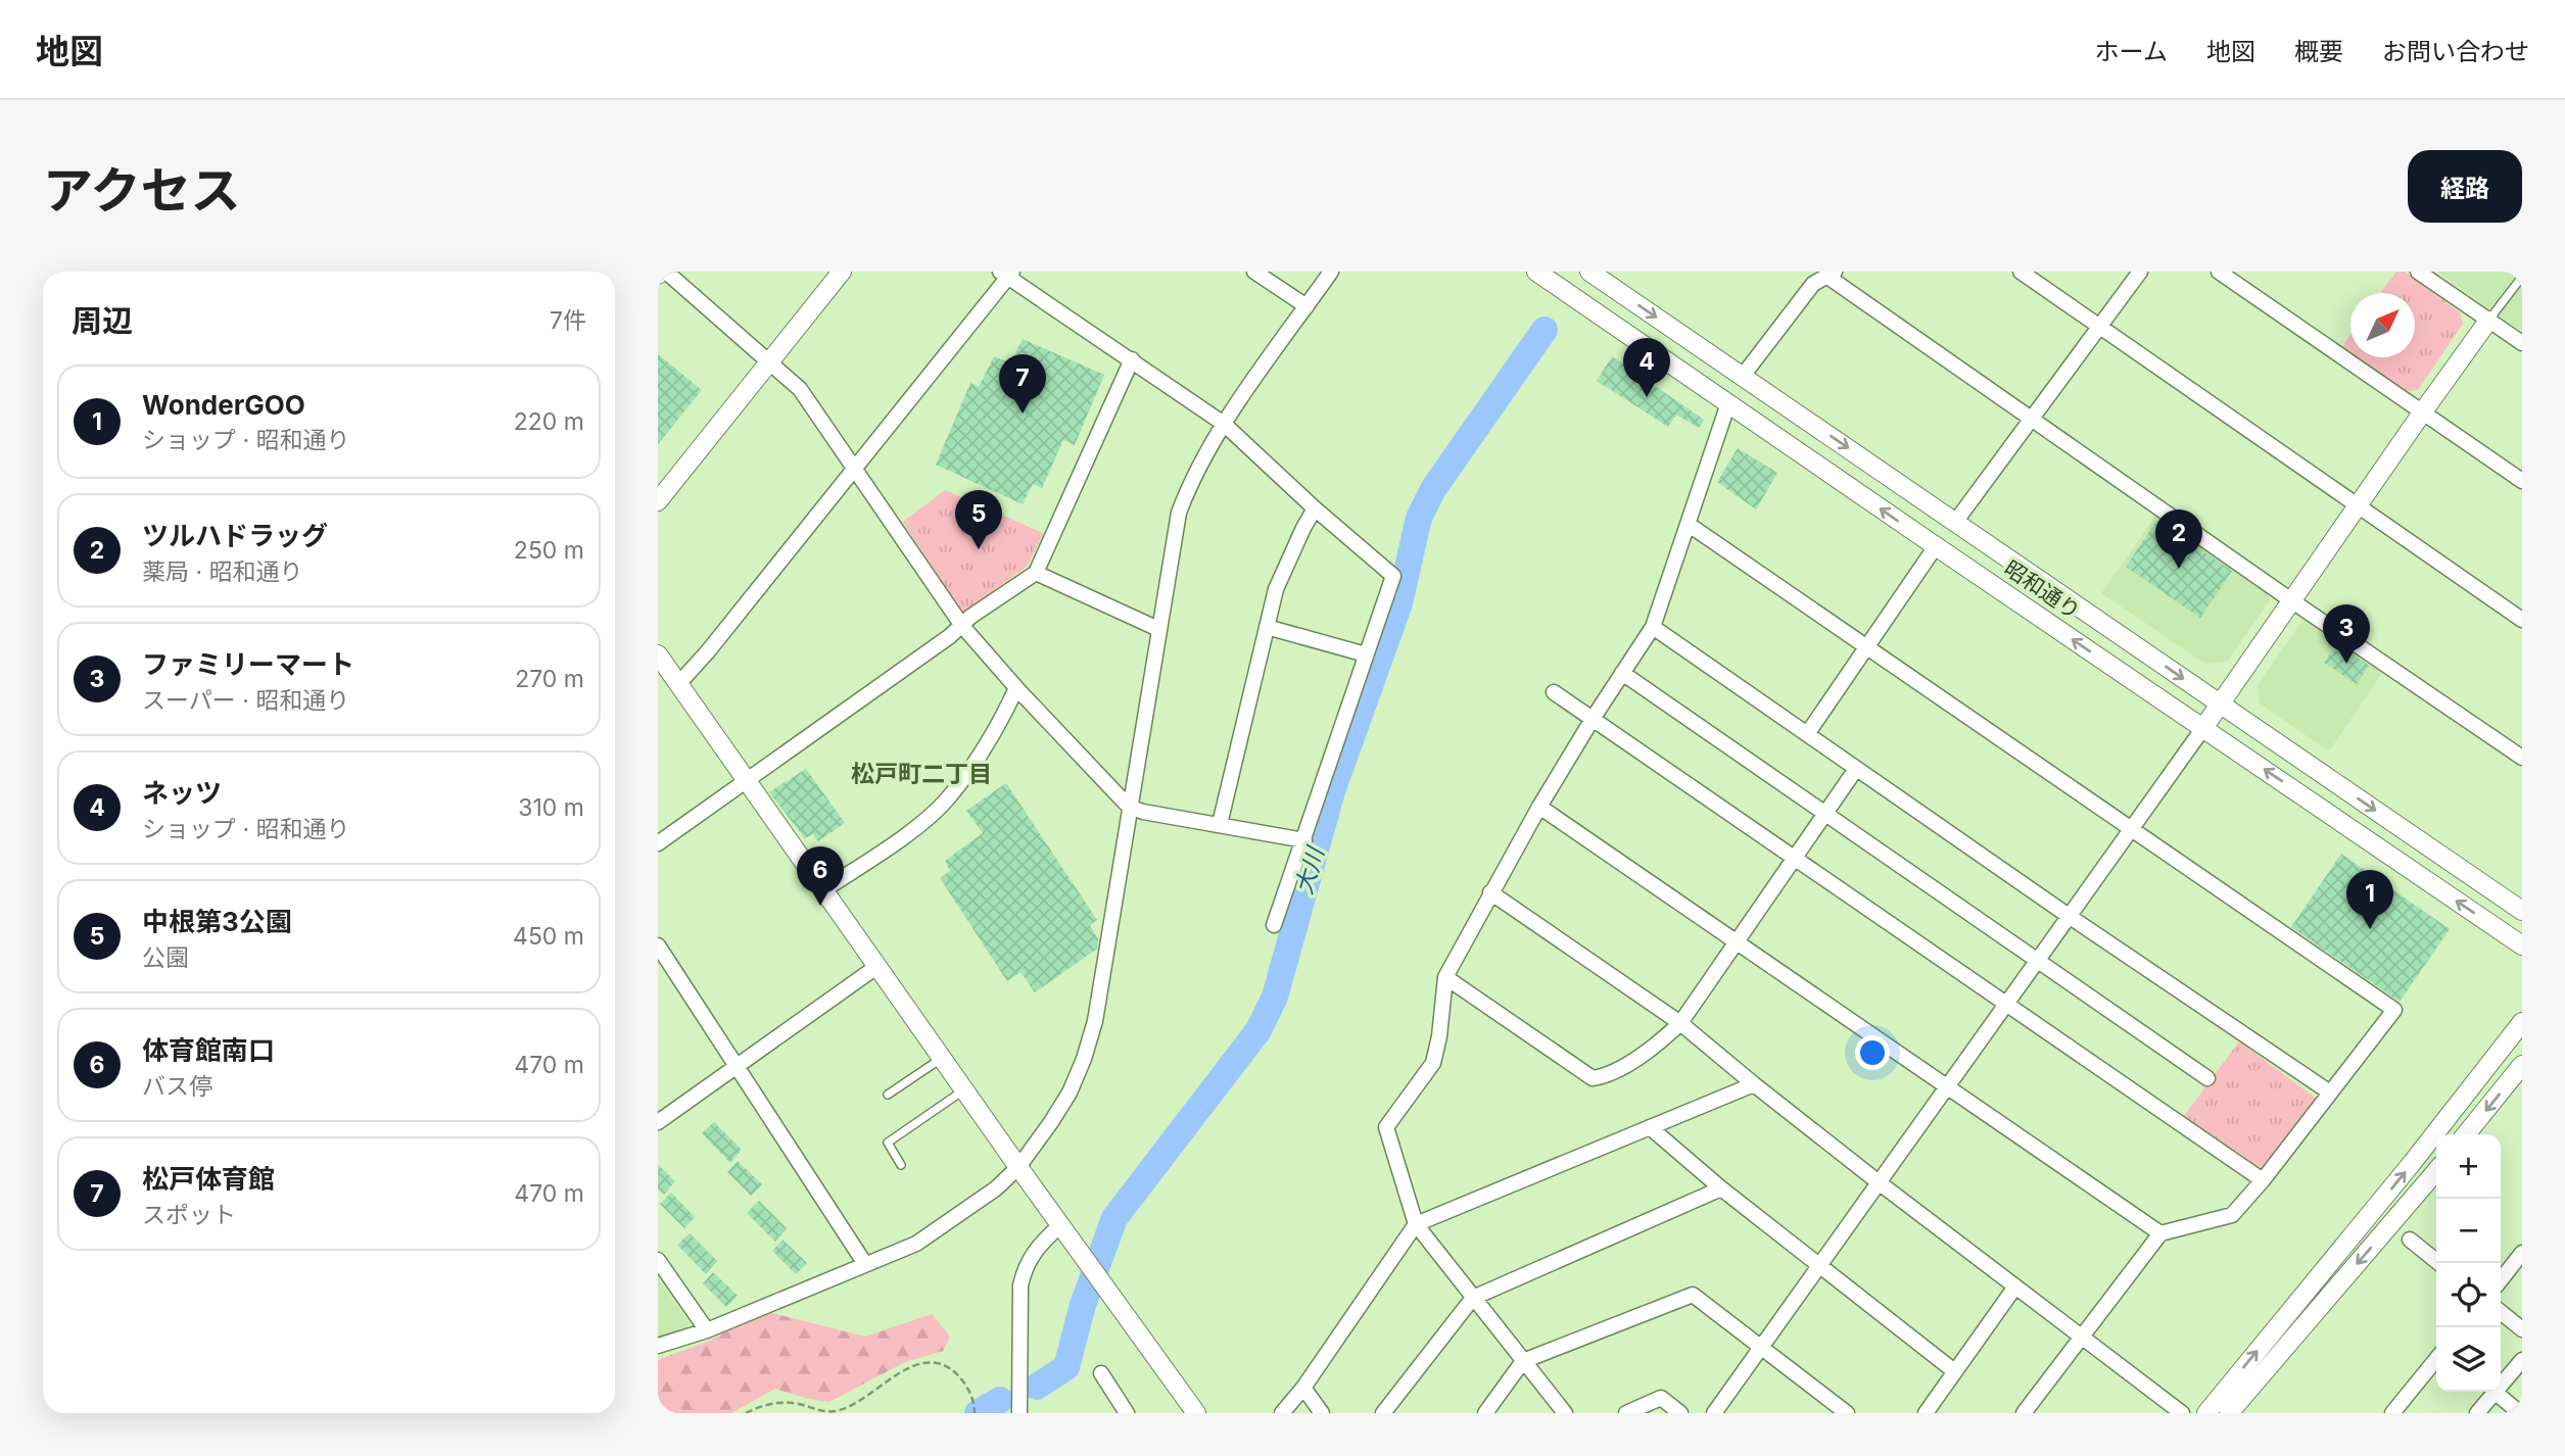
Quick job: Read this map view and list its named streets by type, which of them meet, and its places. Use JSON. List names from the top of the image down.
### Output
{
  "streets": {
    "street": ["昭和通り"]
  },
  "districts": ["松戸町二丁目"],
  "water": ["大川"],
  "north": "top right",
  "page": {
    "header": "地図",
    "nav": [
      "ホーム",
      "地図",
      "概要",
      "お問い合わせ"
    ],
    "title": "アクセス",
    "buttons": "経路",
    "heading": ["周辺", "7件"],
    "pins": [
      "4",
      "7",
      "5",
      "2",
      "3",
      "6",
      "1"
    ],
    "list": [
      {
        "mark": "1",
        "name": "WonderGOO",
        "note": "ショップ · 昭和通り",
        "value": "220 m"
      },
      {
        "mark": "2",
        "name": "ツルハドラッグ",
        "note": "薬局 · 昭和通り",
        "value": "250 m"
      },
      {
        "mark": "3",
        "name": "ファミリーマート",
        "note": "スーパー · 昭和通り",
        "value": "270 m"
      },
      {
        "mark": "4",
        "name": "ネッツ",
        "note": "ショップ · 昭和通り",
        "value": "310 m"
      },
      {
        "mark": "5",
        "name": "中根第3公園",
        "note": "公園",
        "value": "450 m"
      },
      {
        "mark": "6",
        "name": "体育館南口",
        "note": "バス停",
        "value": "470 m"
      },
      {
        "mark": "7",
        "name": "松戸体育館",
        "note": "スポット",
        "value": "470 m"
      }
    ],
    "map_buttons": ["+", "−"]
  }
}
